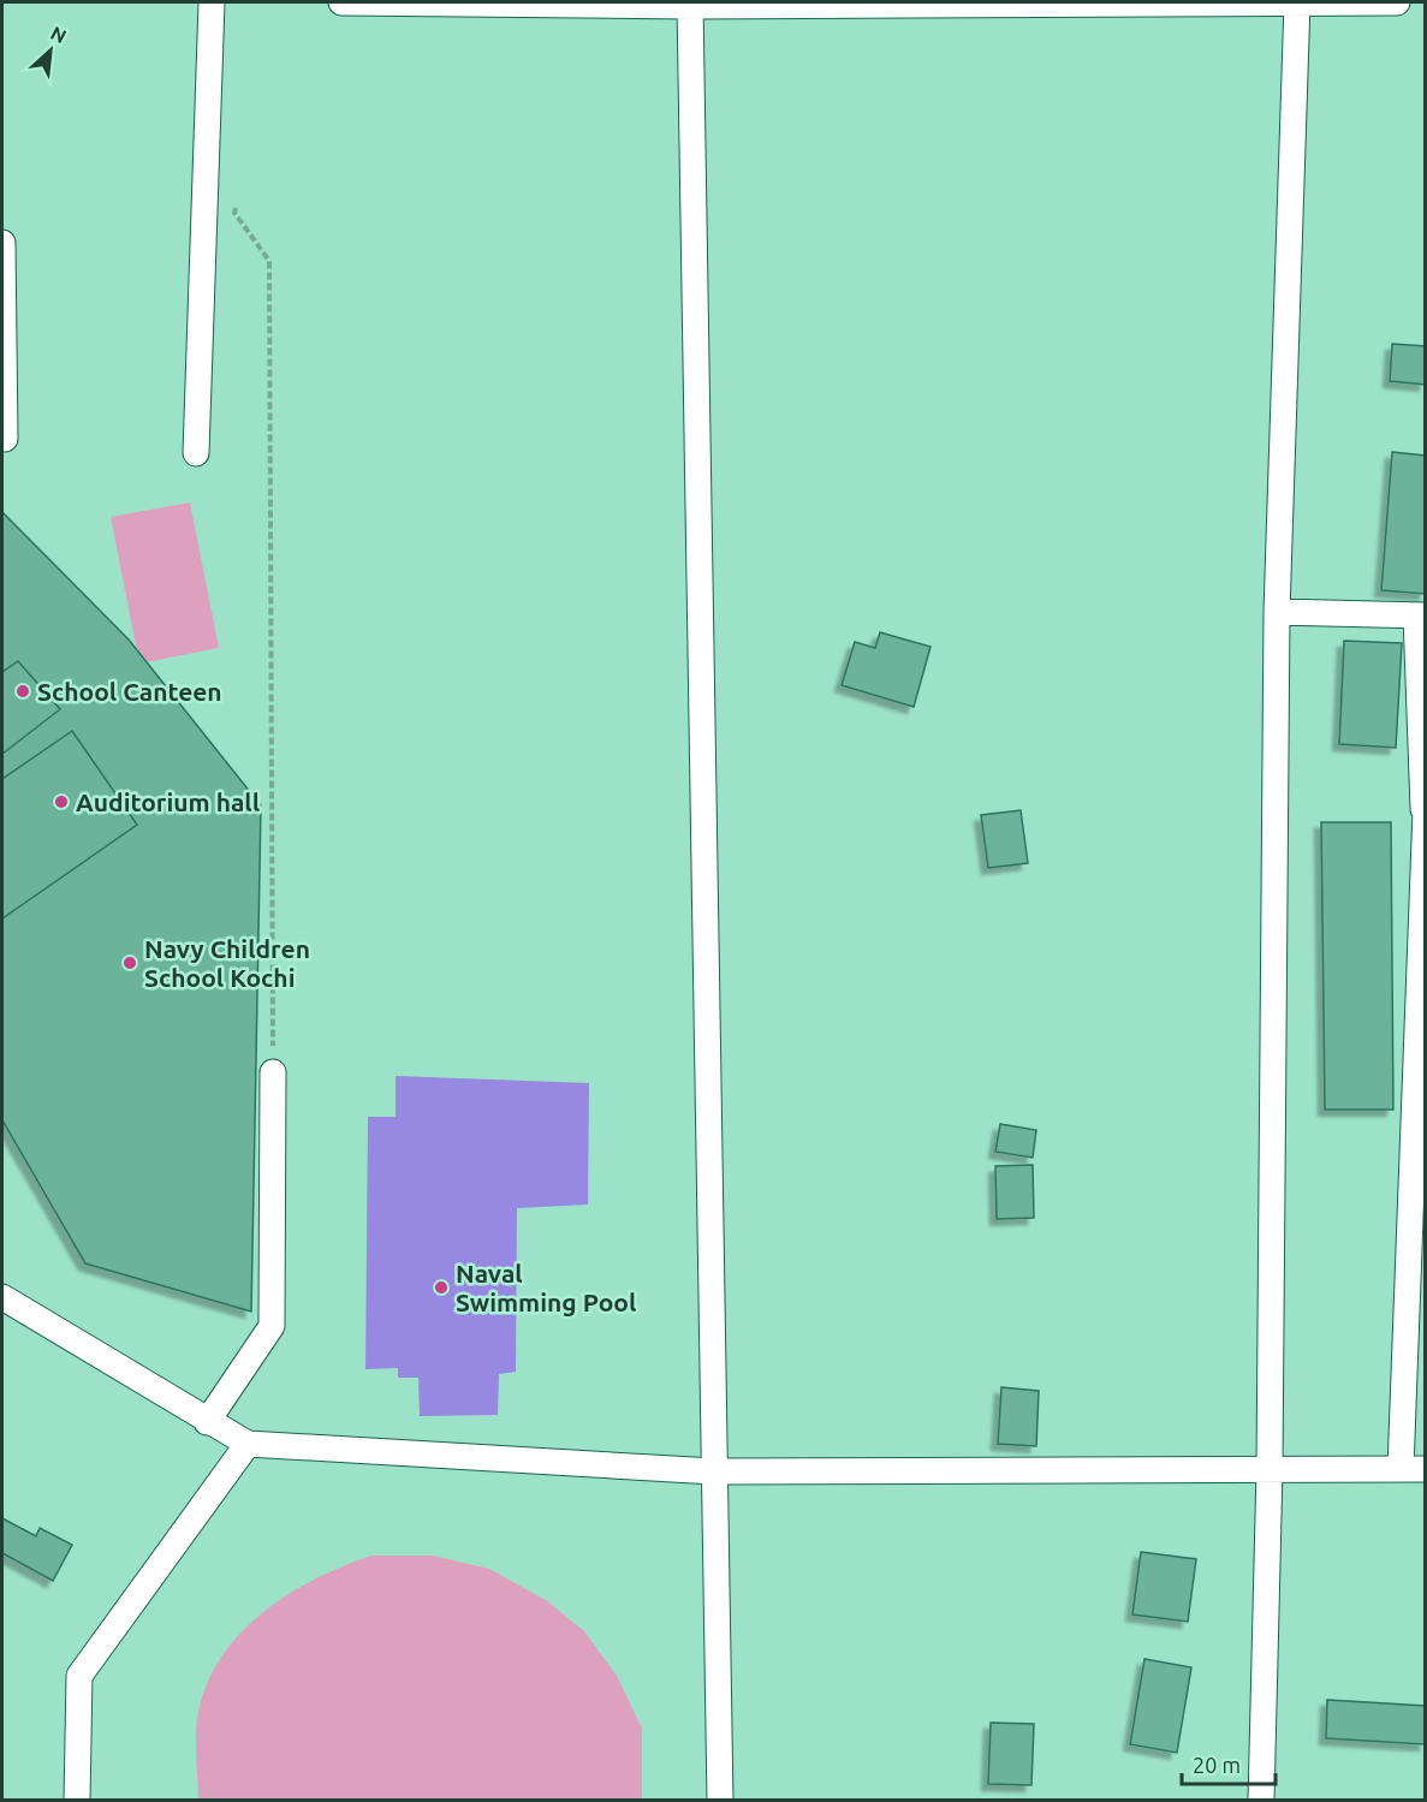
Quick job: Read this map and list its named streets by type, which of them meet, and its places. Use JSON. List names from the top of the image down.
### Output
{
  "places": [
    "School Canteen",
    "Auditorium hall",
    "Navy Children School Kochi",
    "Naval Swimming Pool"
  ],
  "scale_bar": "20 m",
  "north": "top right"
}
